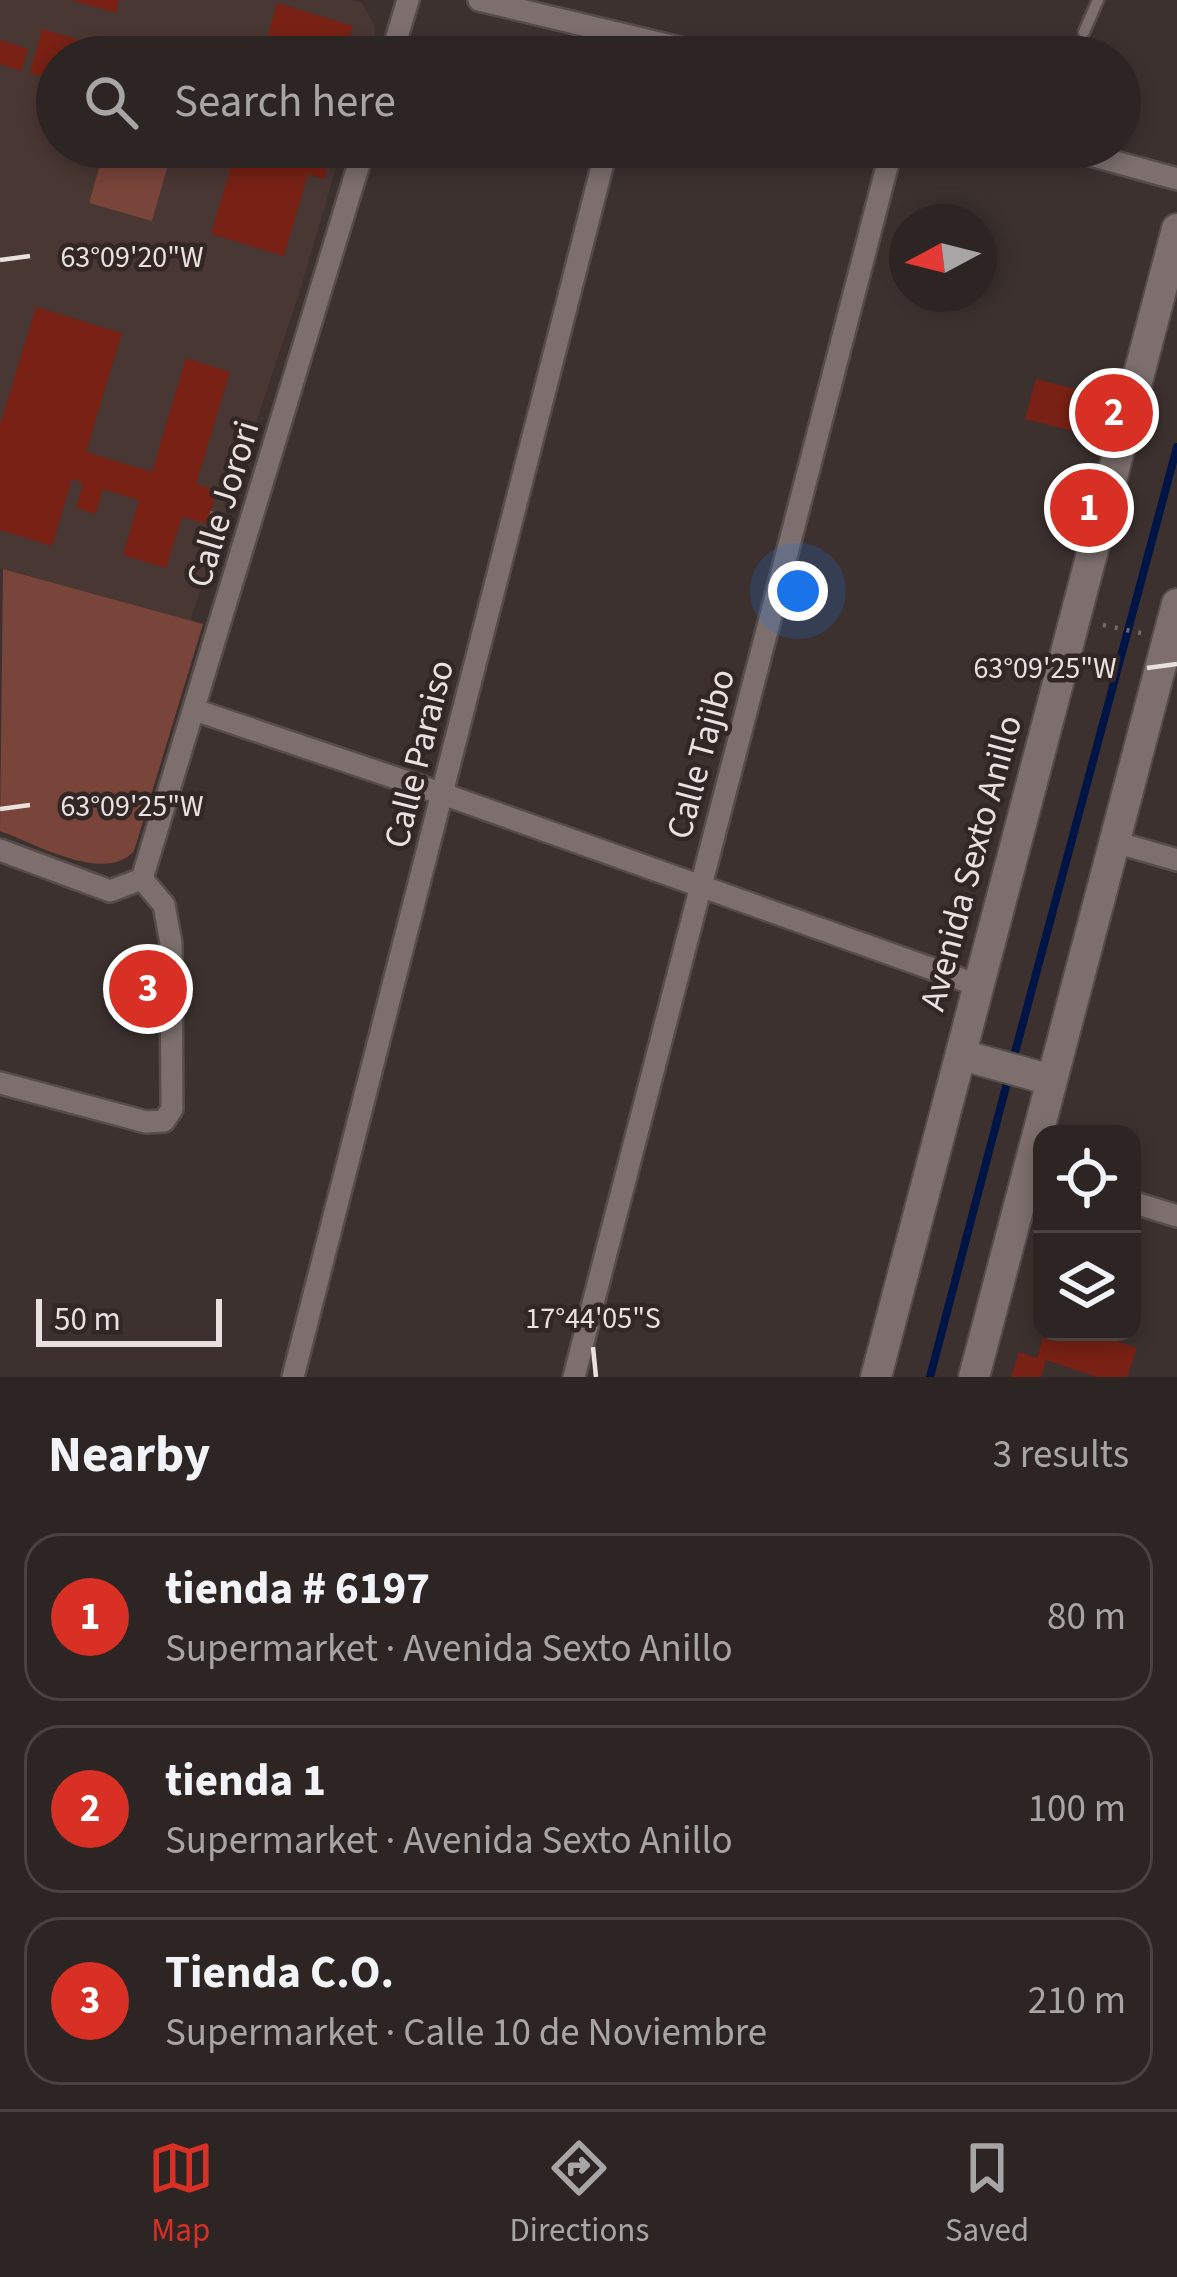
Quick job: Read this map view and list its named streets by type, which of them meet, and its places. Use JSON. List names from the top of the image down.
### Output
{
  "streets": {
    "main road": ["Avenida Sexto Anillo"],
    "street": ["Calle Jorori", "Calle Paraiso", "Calle Tajibo"]
  },
  "scale_bar": "50 m",
  "north": "left",
  "page": {
    "search": "Search here",
    "pins": ["2", "1", "3"],
    "scale": "50 m",
    "heading": ["Nearby", "3 results"],
    "list": [
      {
        "mark": "1",
        "name": "tienda # 6197",
        "note": "Supermarket · Avenida Sexto Anillo",
        "value": "80 m"
      },
      {
        "mark": "2",
        "name": "tienda 1",
        "note": "Supermarket · Avenida Sexto Anillo",
        "value": "100 m"
      },
      {
        "mark": "3",
        "name": "Tienda C.O.",
        "note": "Supermarket · Calle 10 de Noviembre",
        "value": "210 m"
      }
    ],
    "nav": ["Map", "Directions", "Saved"]
  },
  "coordinates": ["63°09'20\"W", "63°09'25\"W", "17°44'05\"S"]
}
